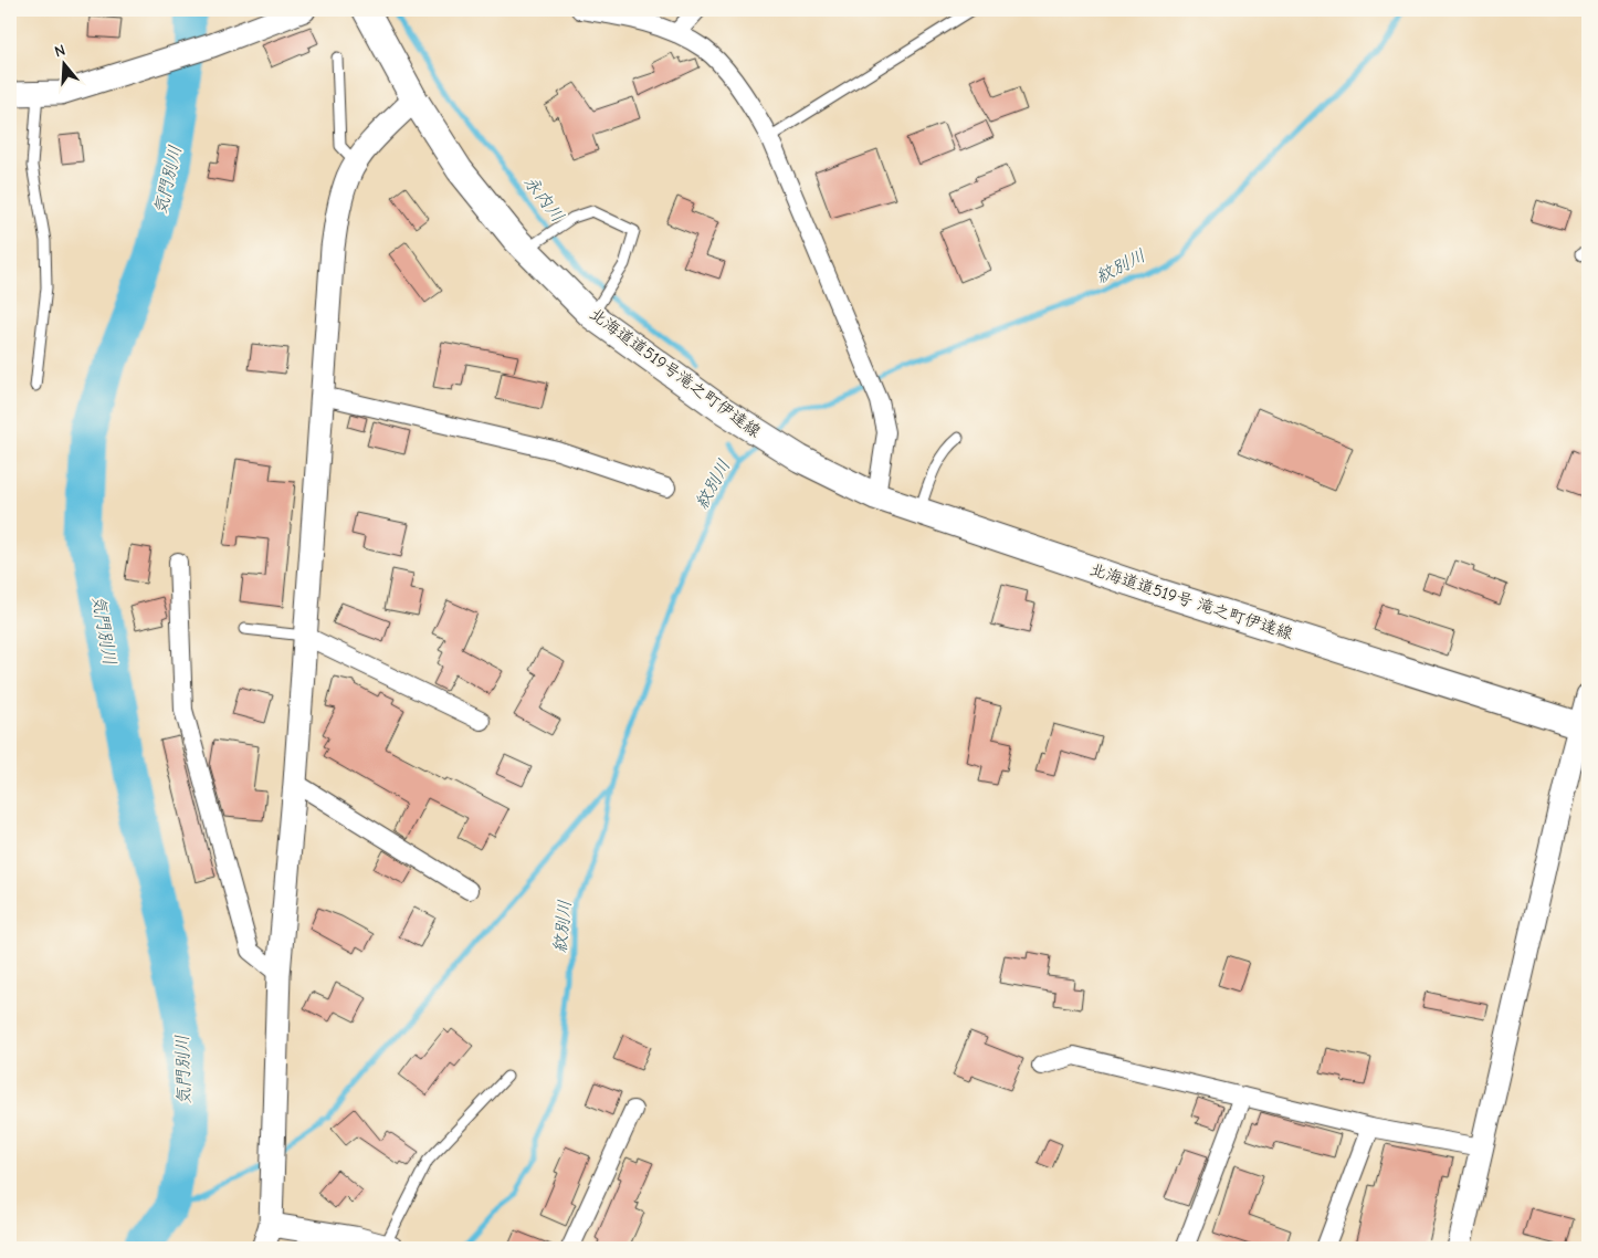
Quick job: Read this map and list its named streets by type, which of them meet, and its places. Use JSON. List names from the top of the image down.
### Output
{
  "streets": {
    "main road": ["北海道道519号滝之町伊達線", "北海道道519号 滝之町伊達線"]
  },
  "crossings": [
    ["北海道道519号滝之町伊達線", "北海道道519号 滝之町伊達線"]
  ],
  "water": ["気門別川", "永内川", "紋別川"],
  "north": "top"
}
